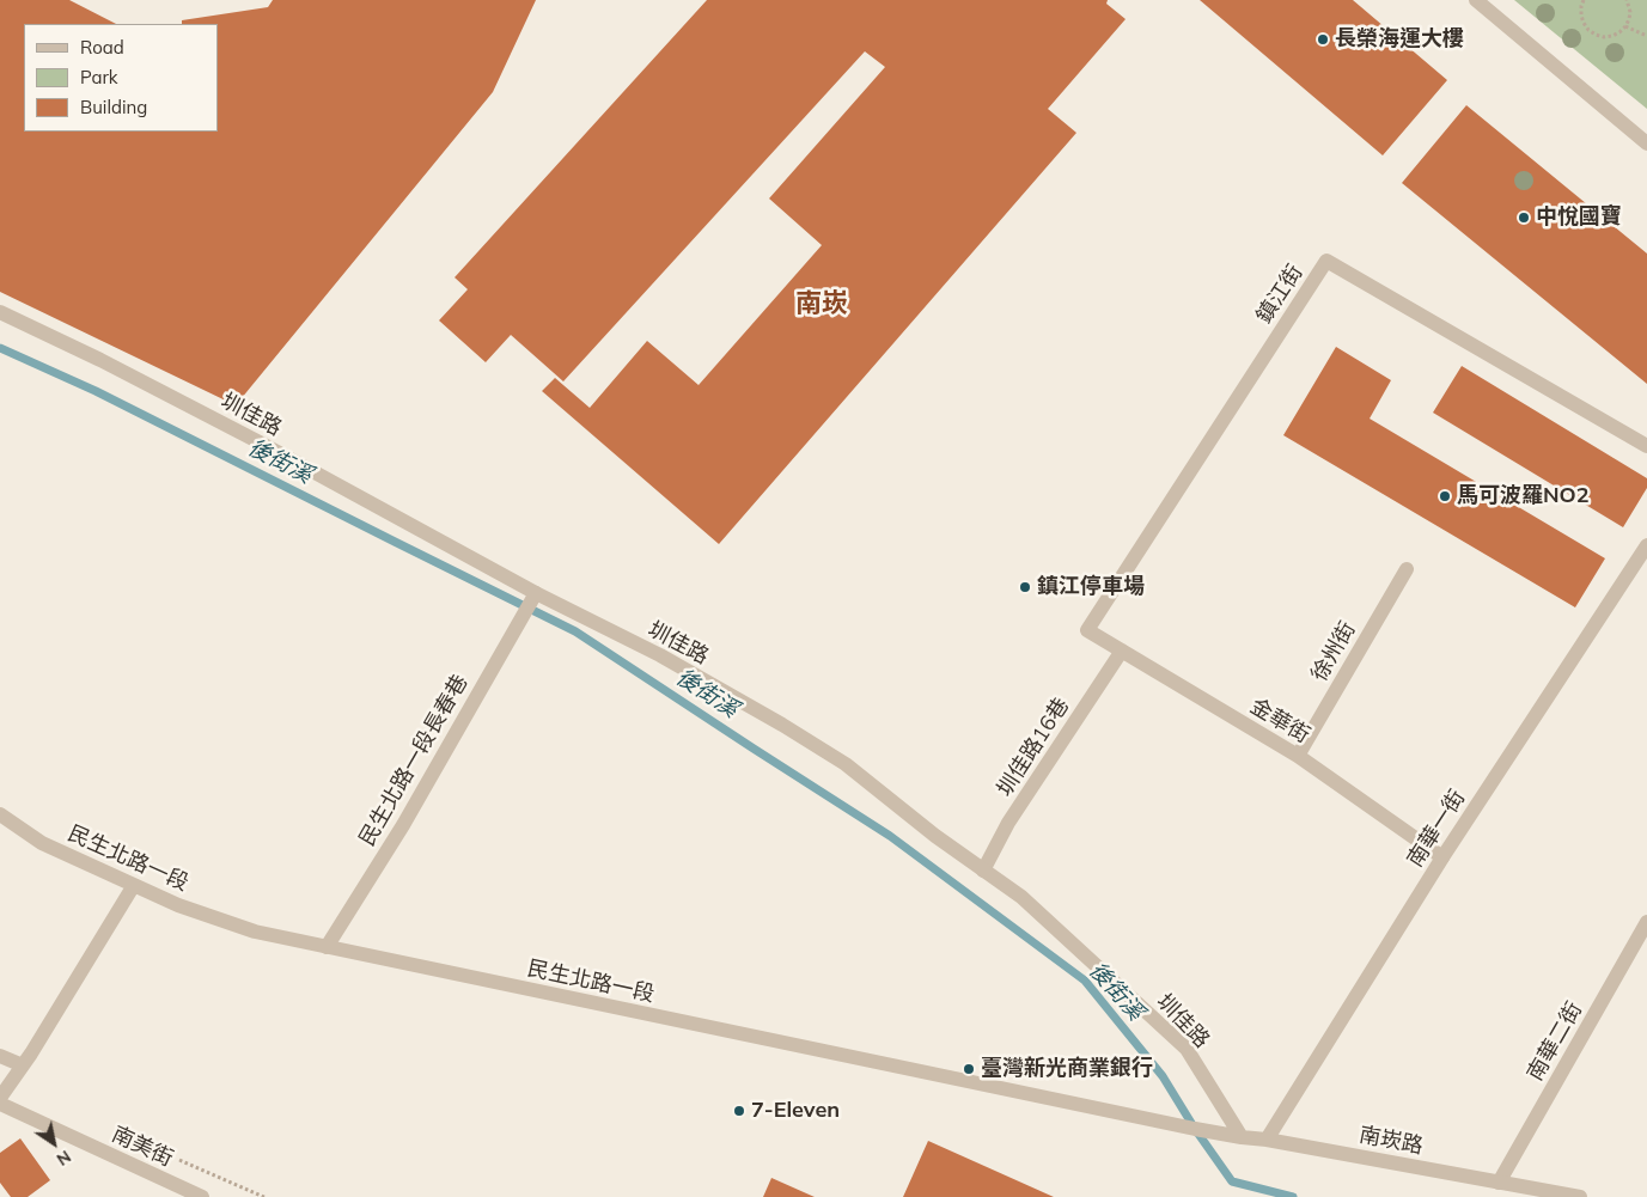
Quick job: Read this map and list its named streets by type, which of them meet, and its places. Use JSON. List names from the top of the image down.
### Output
{
  "streets": {
    "street": [
      "鎮江街",
      "圳佳路",
      "徐州街",
      "金華街",
      "圳佳路16巷",
      "民生北路一段長春巷",
      "南華一街",
      "民生北路一段",
      "南華二街",
      "南崁路",
      "南美街"
    ]
  },
  "crossings": [
    ["鎮江街", "金華街"],
    ["圳佳路", "圳佳路16巷"],
    ["圳佳路", "民生北路一段長春巷"],
    ["圳佳路", "南崁路"],
    ["徐州街", "金華街"],
    ["金華街", "圳佳路16巷"],
    ["金華街", "南華一街"],
    ["民生北路一段長春巷", "民生北路一段"],
    ["南華一街", "南崁路"],
    ["民生北路一段", "南崁路"],
    ["南華二街", "南崁路"]
  ],
  "districts": ["南崁"],
  "water": ["後街溪"],
  "places": [
    "長榮海運大樓",
    "中悅國寶",
    "馬可波羅NO2",
    "鎮江停車場",
    "臺灣新光商業銀行",
    "7-Eleven"
  ],
  "legend": ["Road", "Park", "Building"],
  "north": "bottom right"
}
